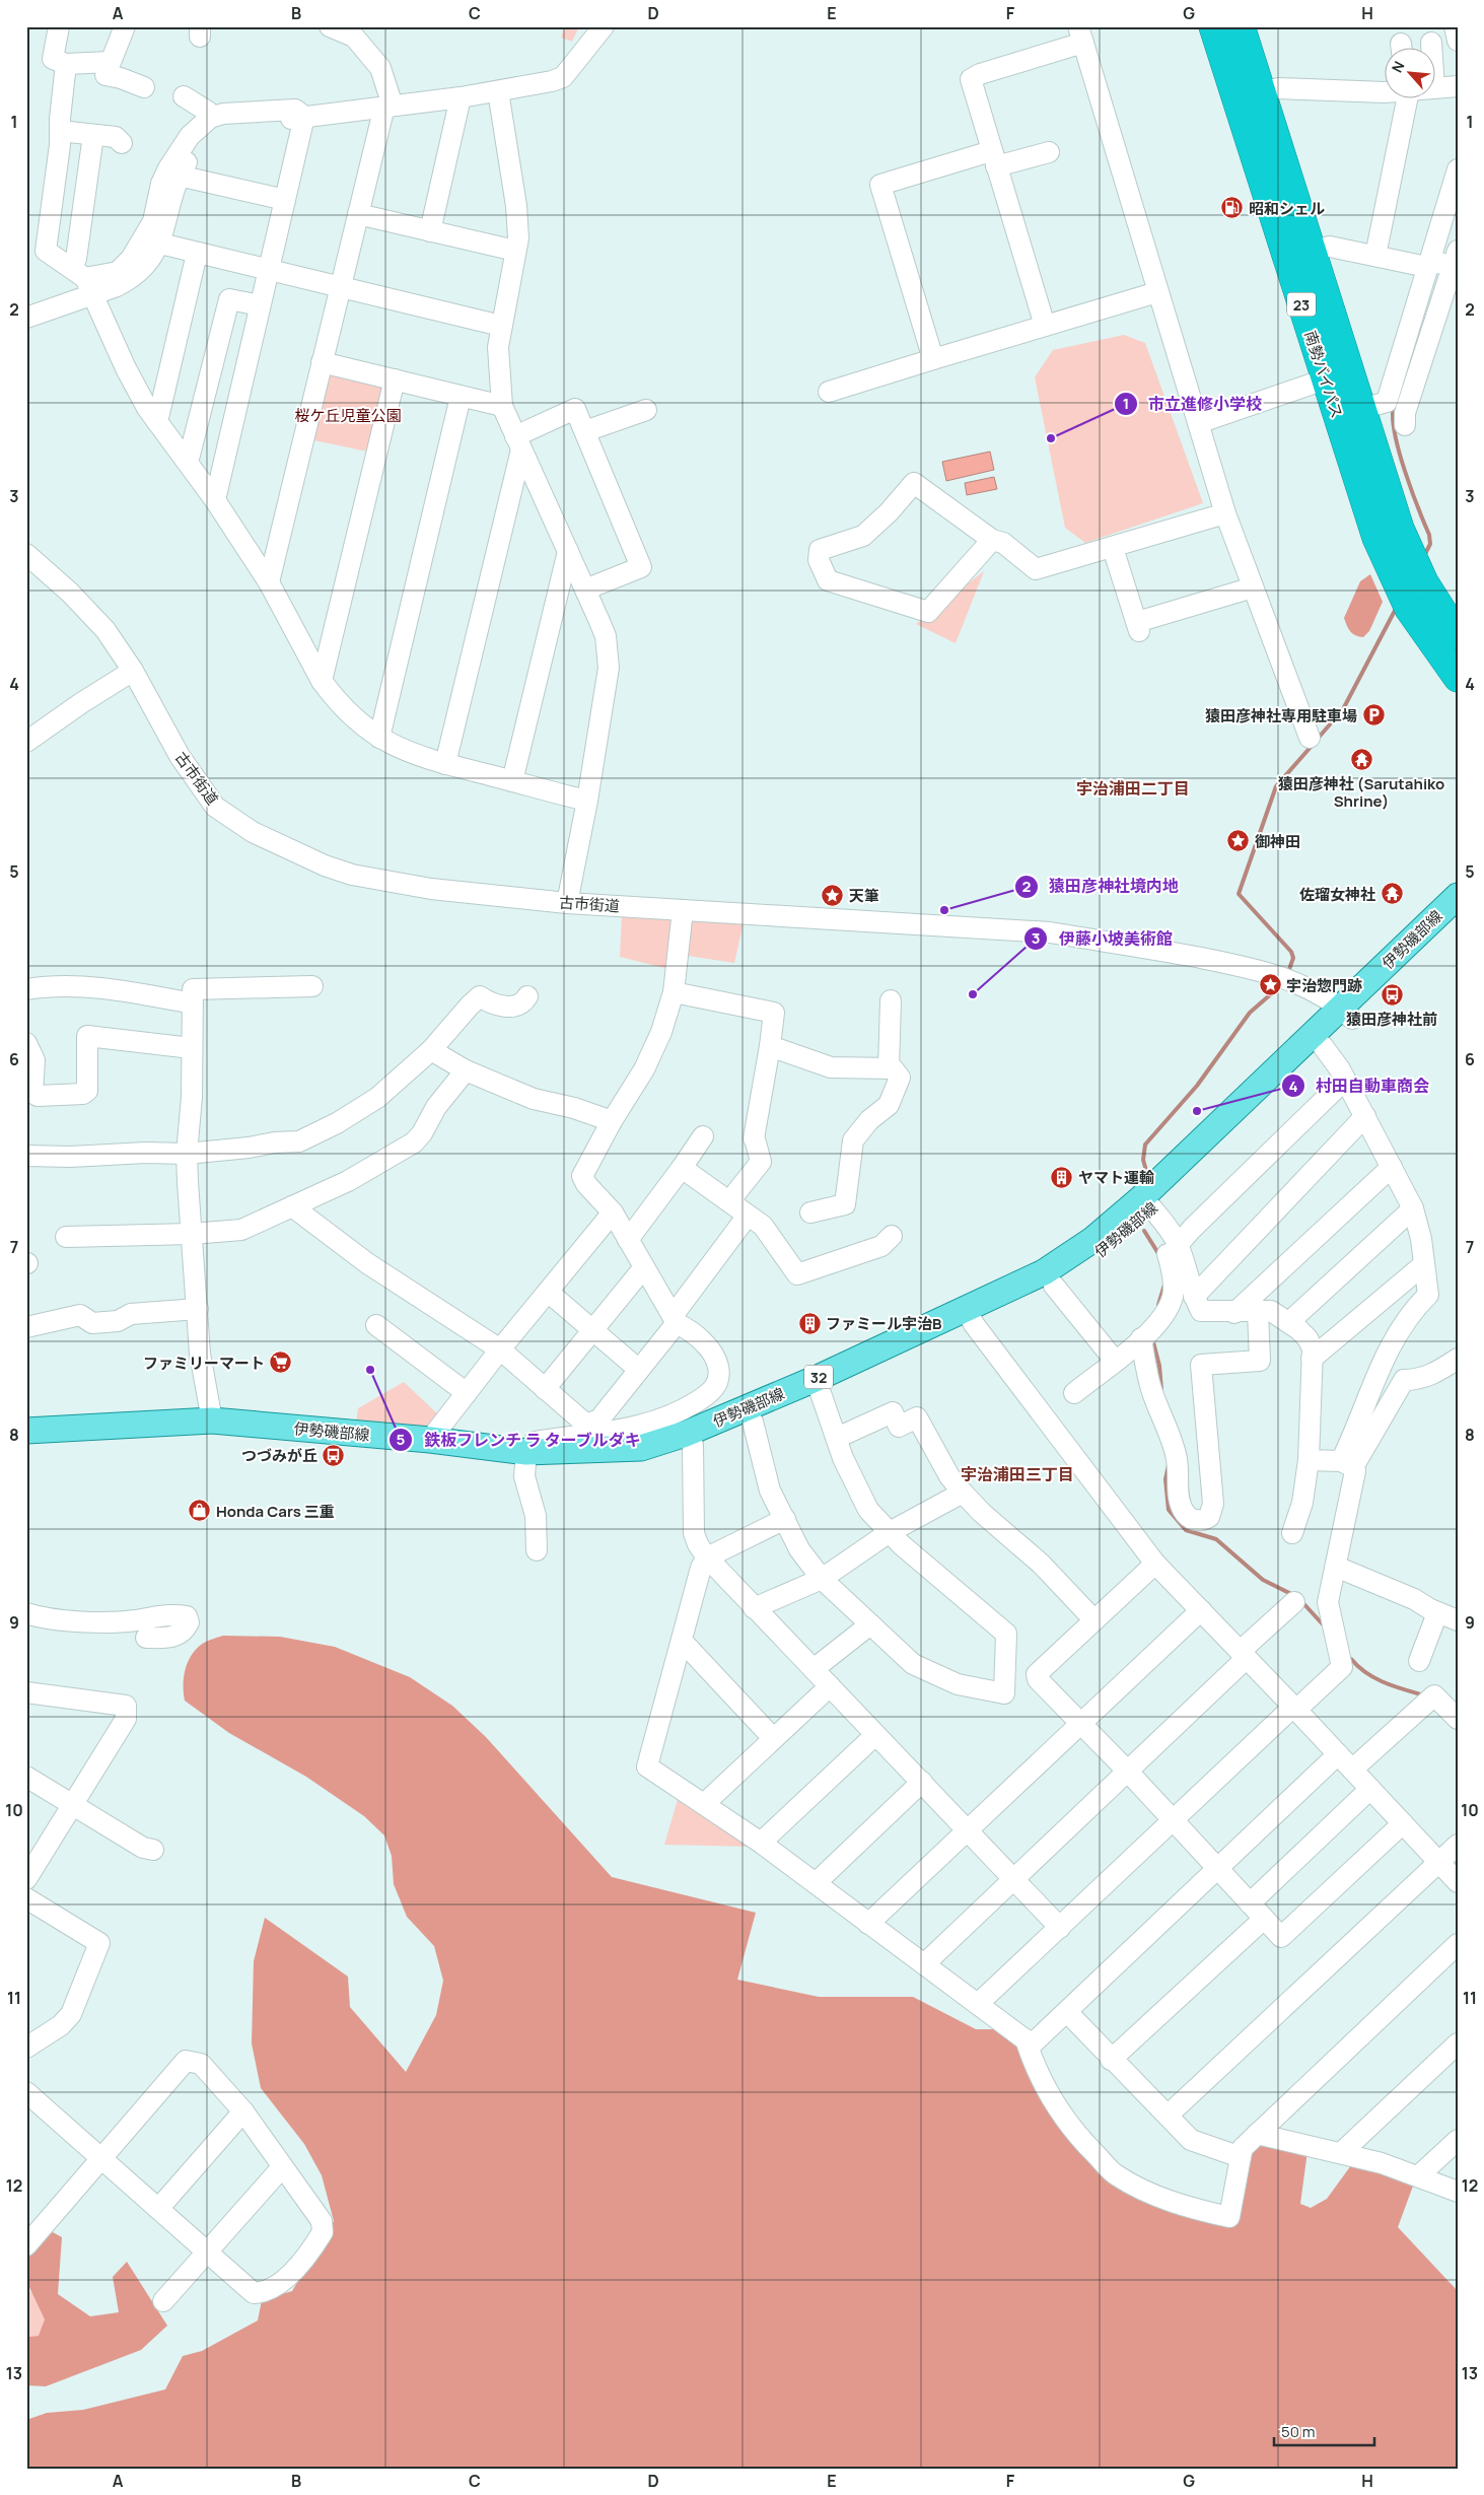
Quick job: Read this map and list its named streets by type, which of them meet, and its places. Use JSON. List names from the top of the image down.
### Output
{
  "streets": {
    "highway": ["23", "南勢バイパス"],
    "main road": ["伊勢磯部線", "32"],
    "street": ["古市街道"]
  },
  "crossings": [
    ["古市街道", "伊勢磯部線"]
  ],
  "districts": ["宇治浦田二丁目", "宇治浦田三丁目"],
  "parks": ["桜ケ丘児童公園"],
  "places": {
    "fuel station": ["昭和シェル"],
    "other": [
      "市立進修小学校",
      "猿田彦神社境内地",
      "伊藤小坡美術館",
      "村田自動車商会",
      "鉄板フレンチ ラ ターブルダキ"
    ],
    "parking": ["猿田彦神社専用駐車場"],
    "temple": ["猿田彦神社 (Sarutahiko Shrine)", "佐瑠女神社"],
    "place": ["御神田", "天筆", "宇治惣門跡"],
    "bus stop": ["猿田彦神社前", "つづみが丘"],
    "building": ["ヤマト運輸", "ファミール宇治B"],
    "supermarket": ["ファミリーマート"],
    "shop": ["Honda Cars 三重"]
  },
  "scale_bar": "50 m",
  "north": "top left",
  "grid": {
    "columns": [
      "A",
      "B",
      "C",
      "D",
      "E",
      "F",
      "G",
      "H"
    ],
    "rows": [
      "1",
      "2",
      "3",
      "4",
      "5",
      "6",
      "7",
      "8",
      "9",
      "10",
      "11",
      "12",
      "13"
    ]
  }
}
